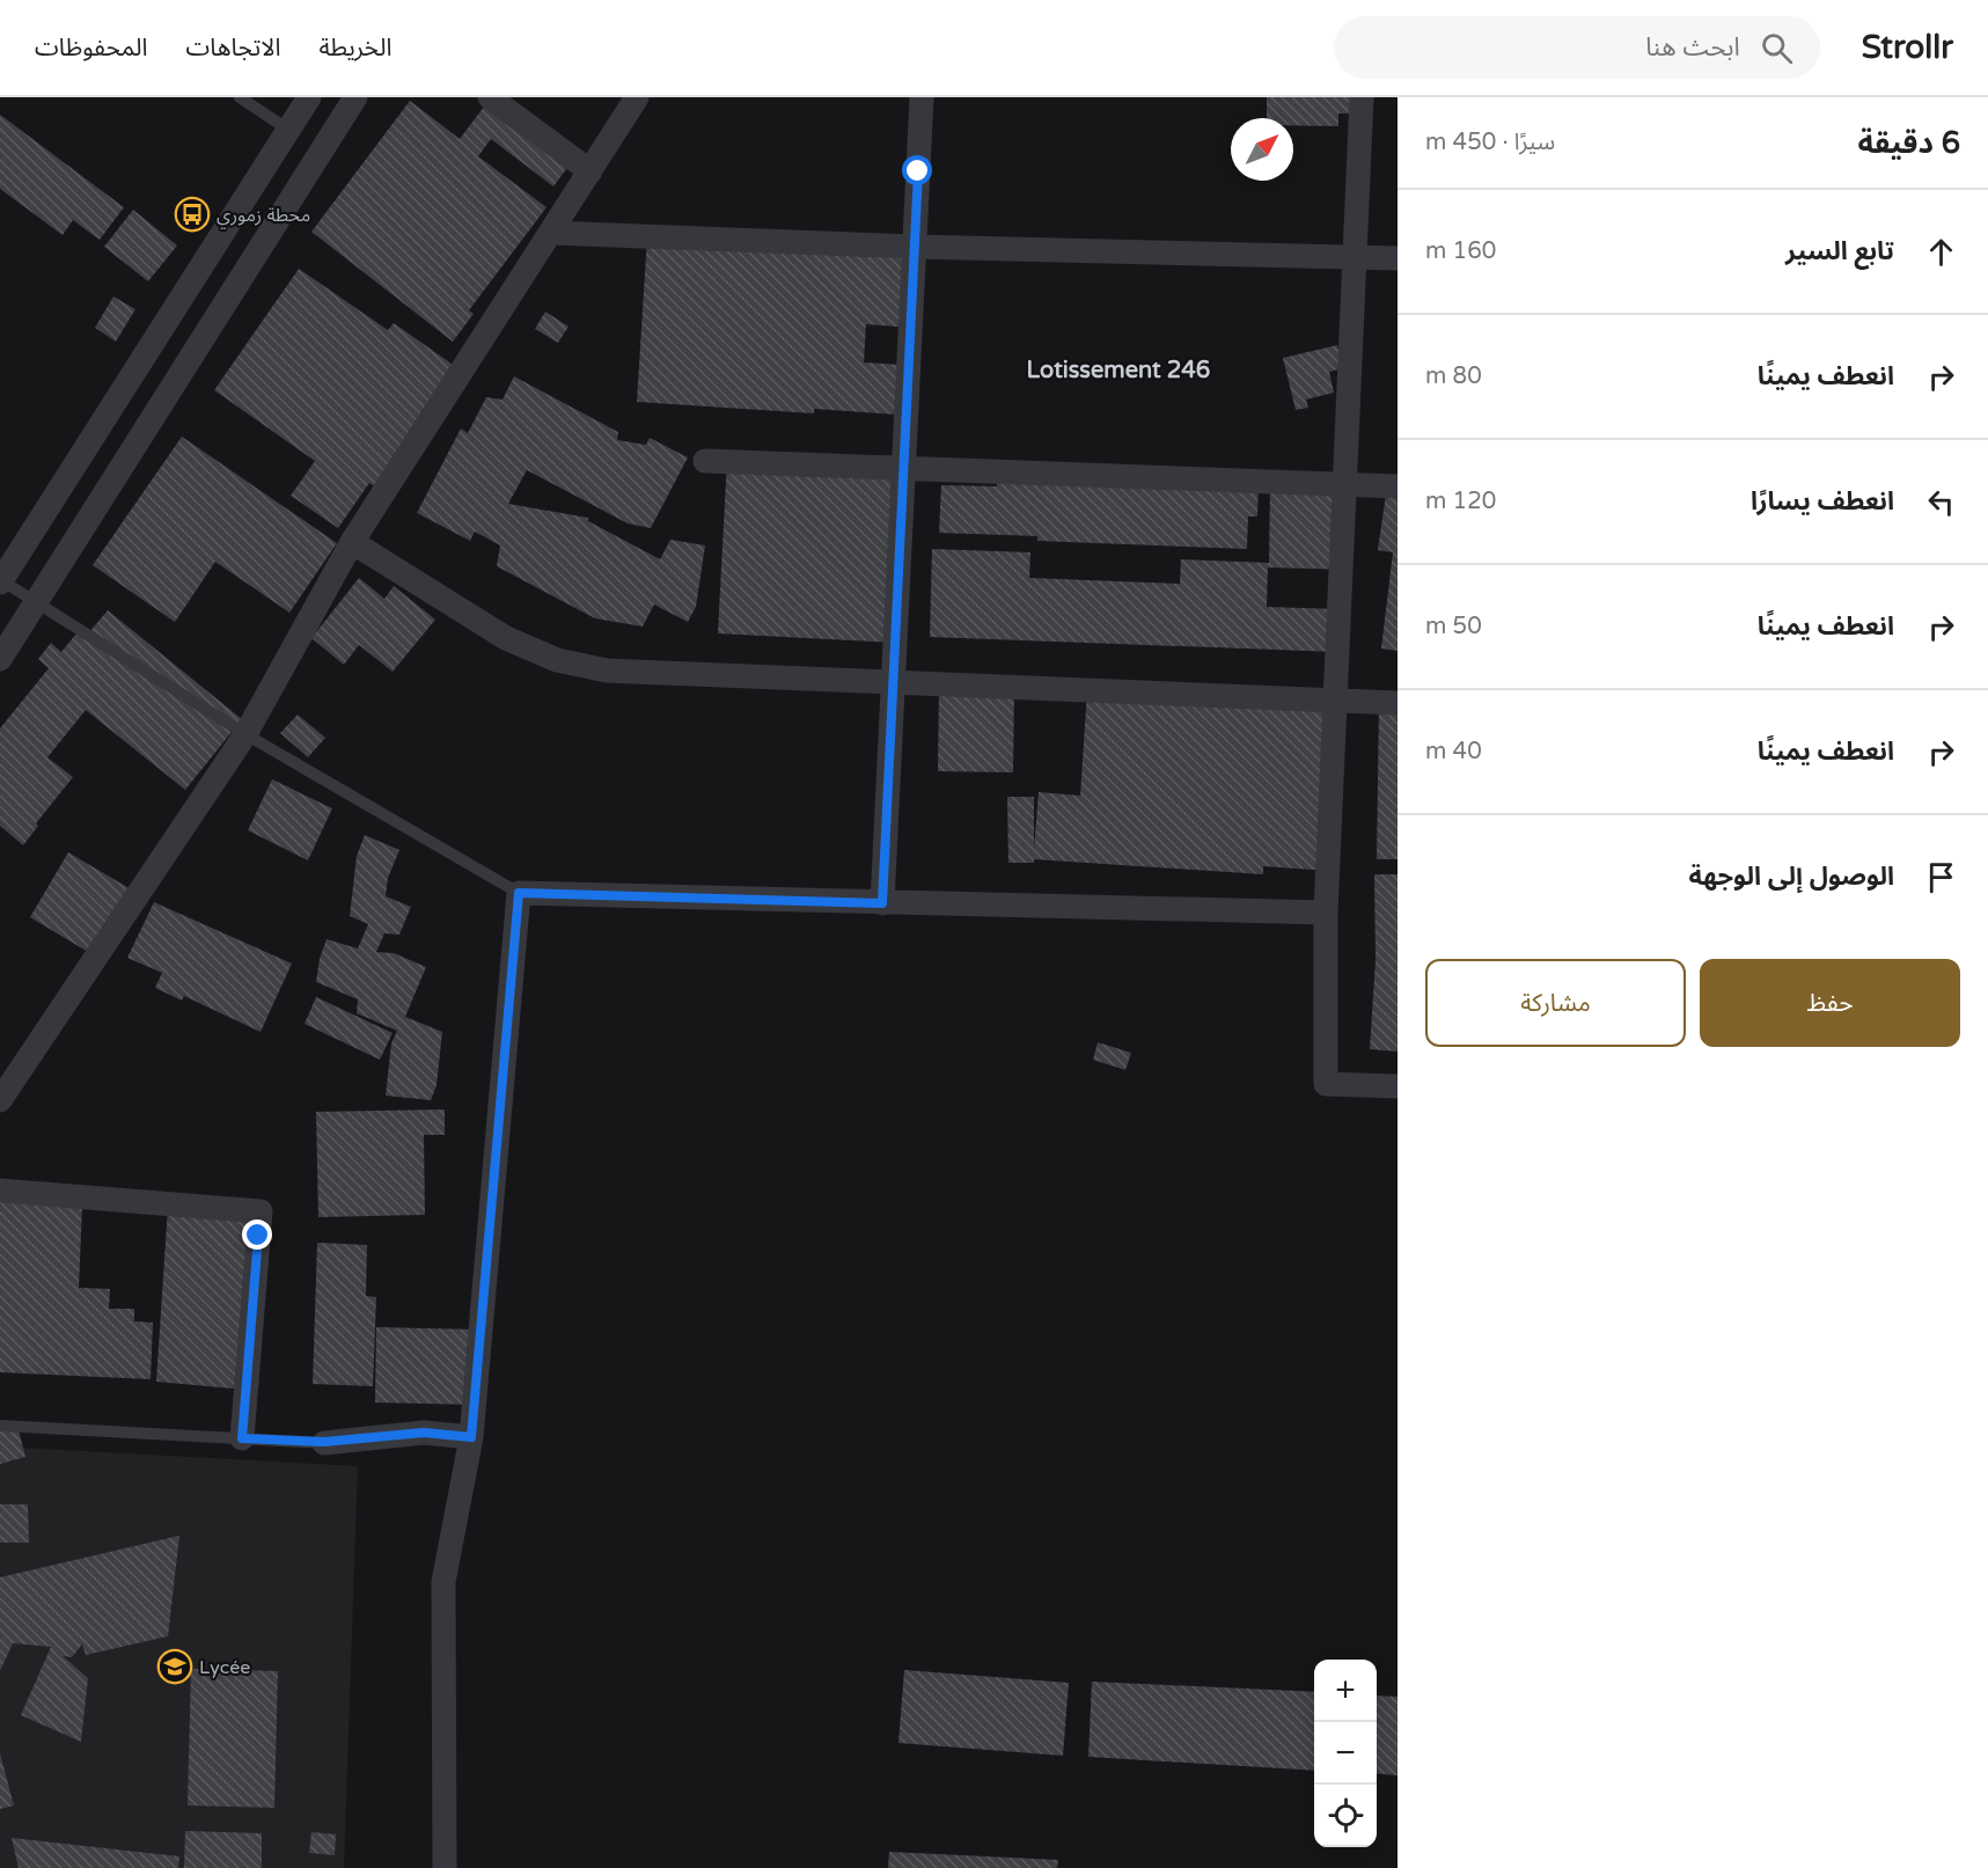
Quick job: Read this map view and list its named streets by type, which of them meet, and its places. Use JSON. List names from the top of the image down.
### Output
{
  "districts": ["Lotissement 246"],
  "places": {
    "bus stop": ["محطة زموري"],
    "school or university": ["Lycée"]
  },
  "north": "top right",
  "page": {
    "header": "Strollr",
    "search": "ابحث هنا",
    "nav": ["الخريطة", "الاتجاهات", "المحفوظات"],
    "heading": ["6 دقيقة", "سيرًا · 450 m"],
    "list": [
      ["تابع السير", "160 m"],
      ["انعطف يمينًا", "80 m"],
      ["انعطف يسارًا", "120 m"],
      ["انعطف يمينًا", "50 m"],
      ["انعطف يمينًا", "40 m"],
      "الوصول إلى الوجهة"
    ],
    "buttons": ["حفظ", "مشاركة"],
    "map_buttons": ["+", "−"]
  }
}
